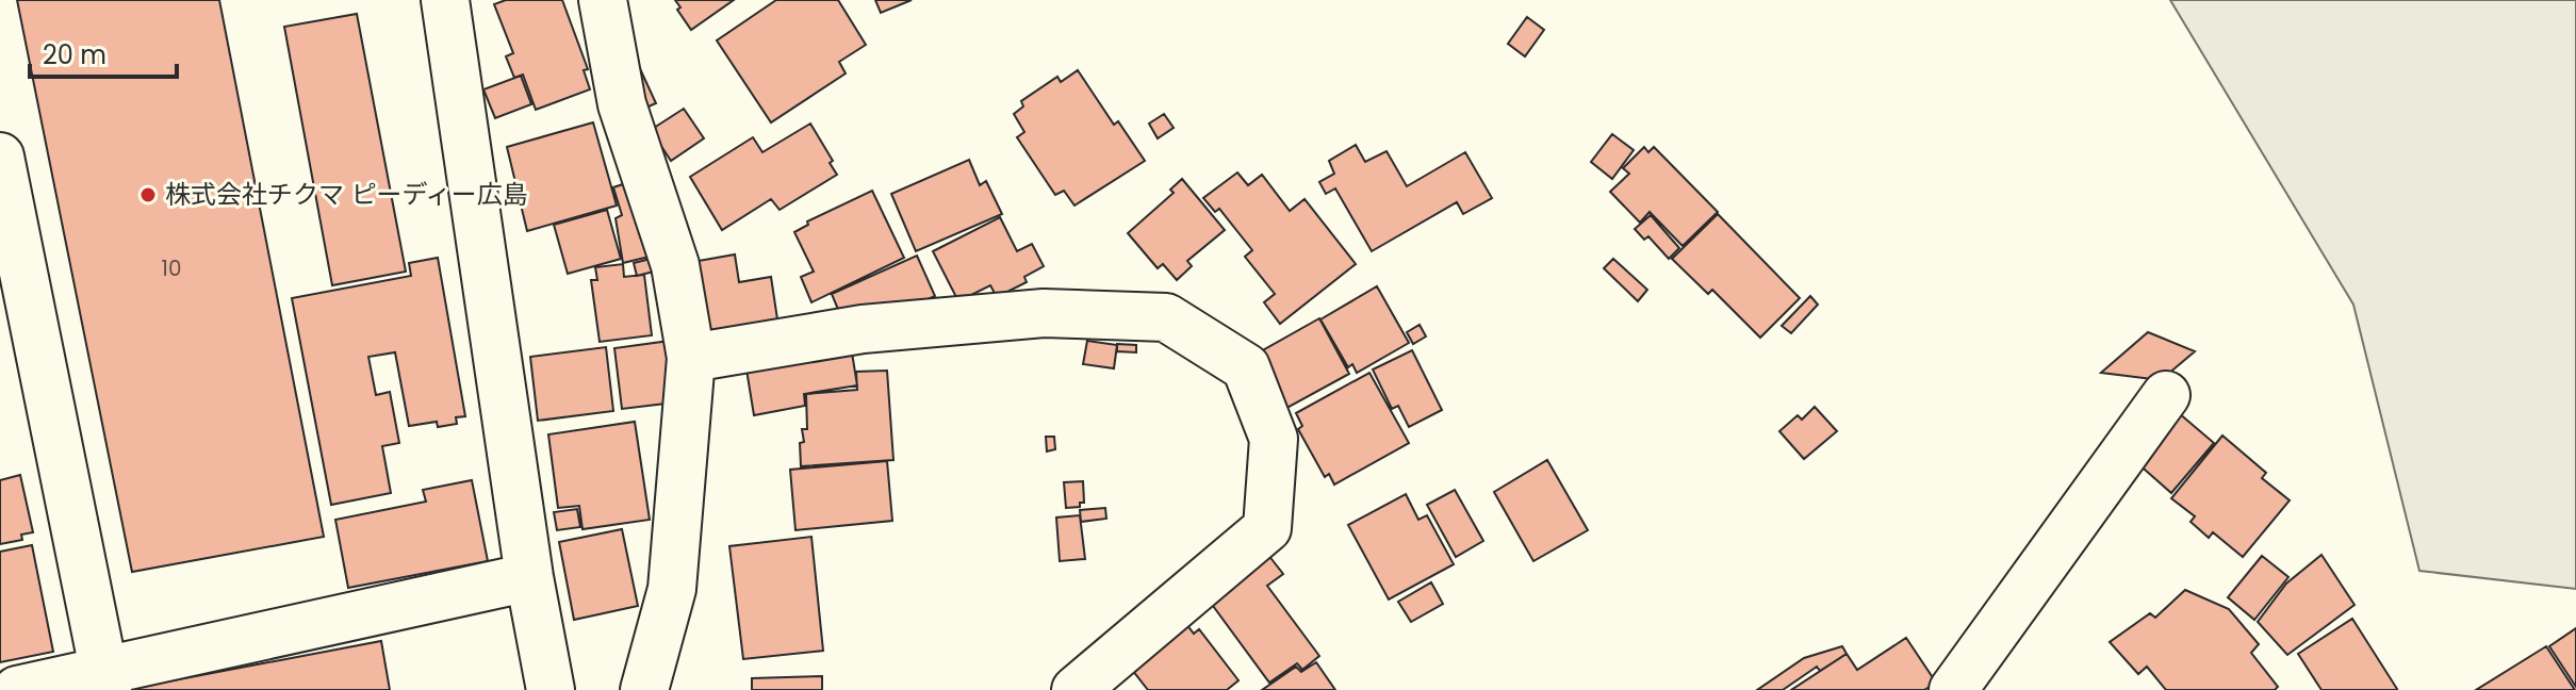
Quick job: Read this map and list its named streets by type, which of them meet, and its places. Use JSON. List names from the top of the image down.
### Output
{
  "places": ["株式会社チクマ ピーディー広島"],
  "house_numbers": ["10"],
  "scale_bar": "20 m"
}
